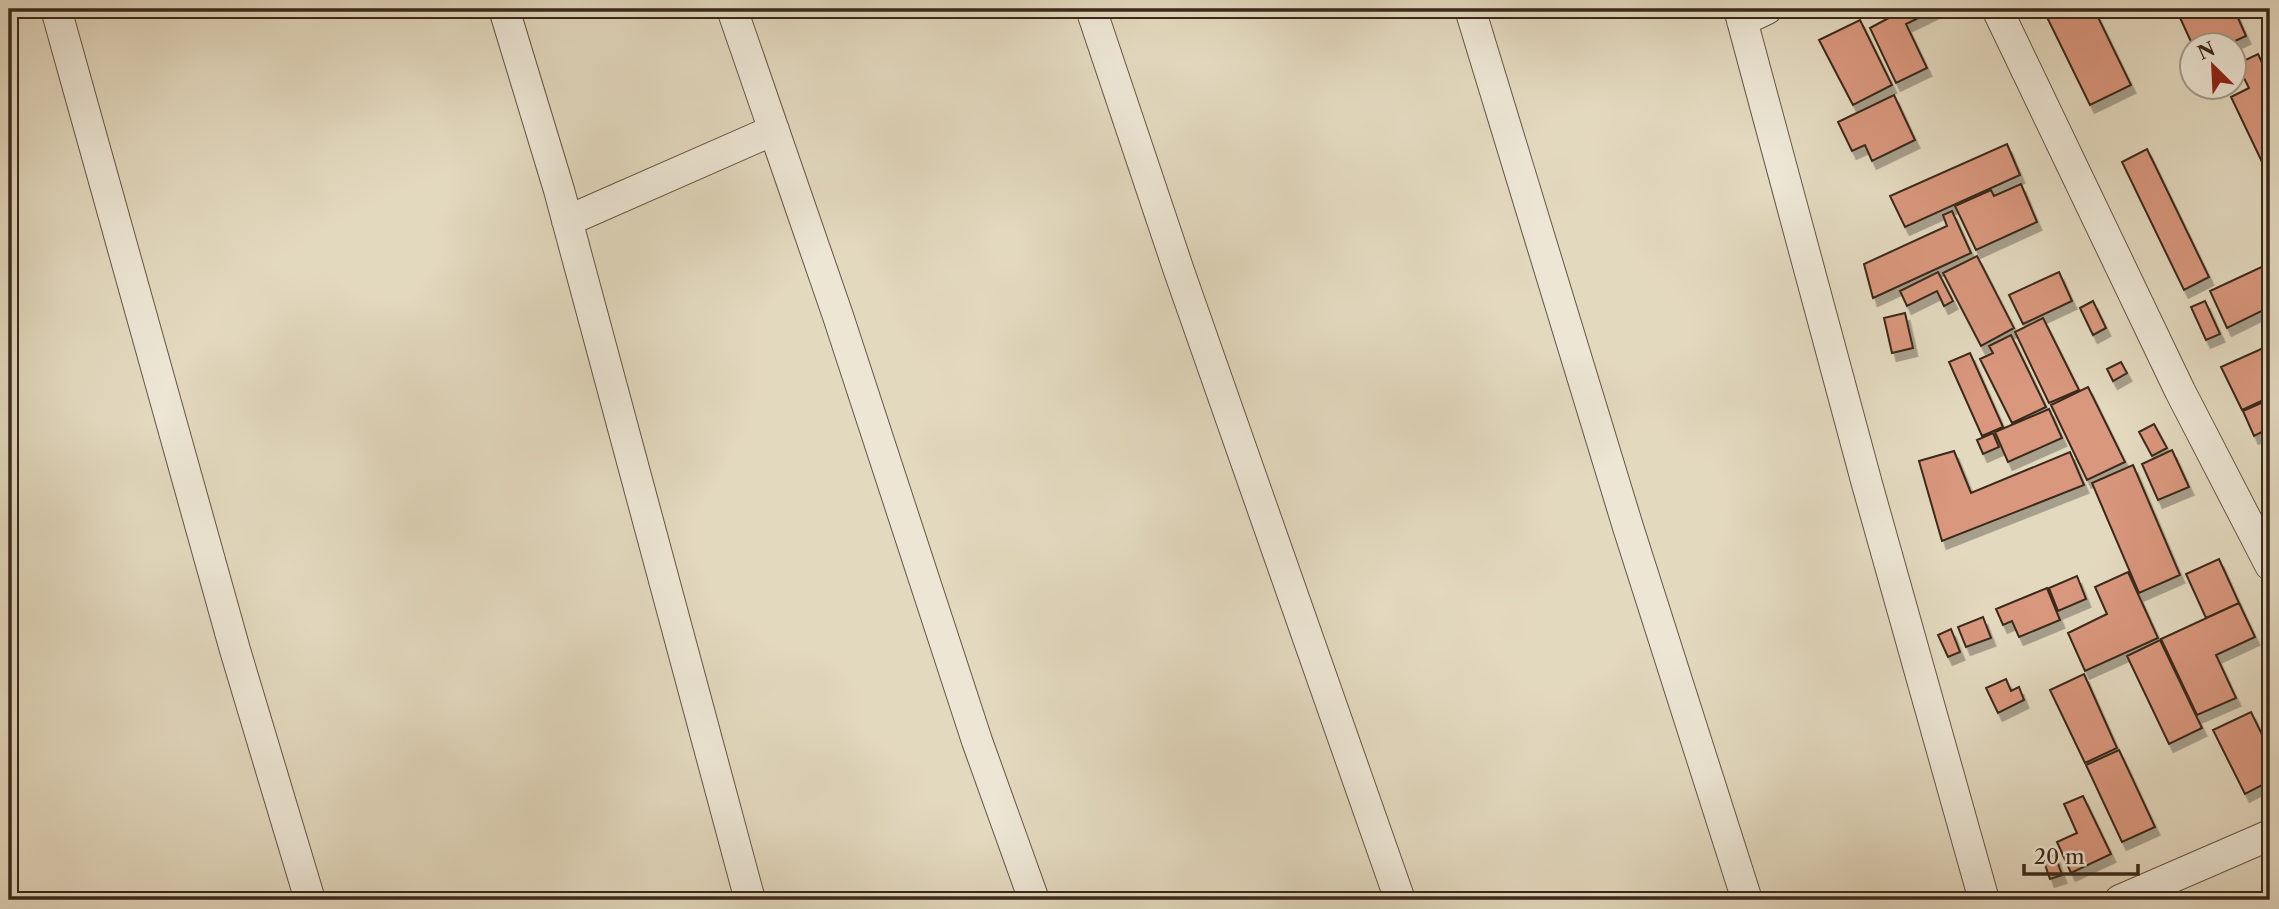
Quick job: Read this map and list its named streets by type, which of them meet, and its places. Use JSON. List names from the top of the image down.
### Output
{
  "scale_bar": "20 m",
  "north": "top left"
}
